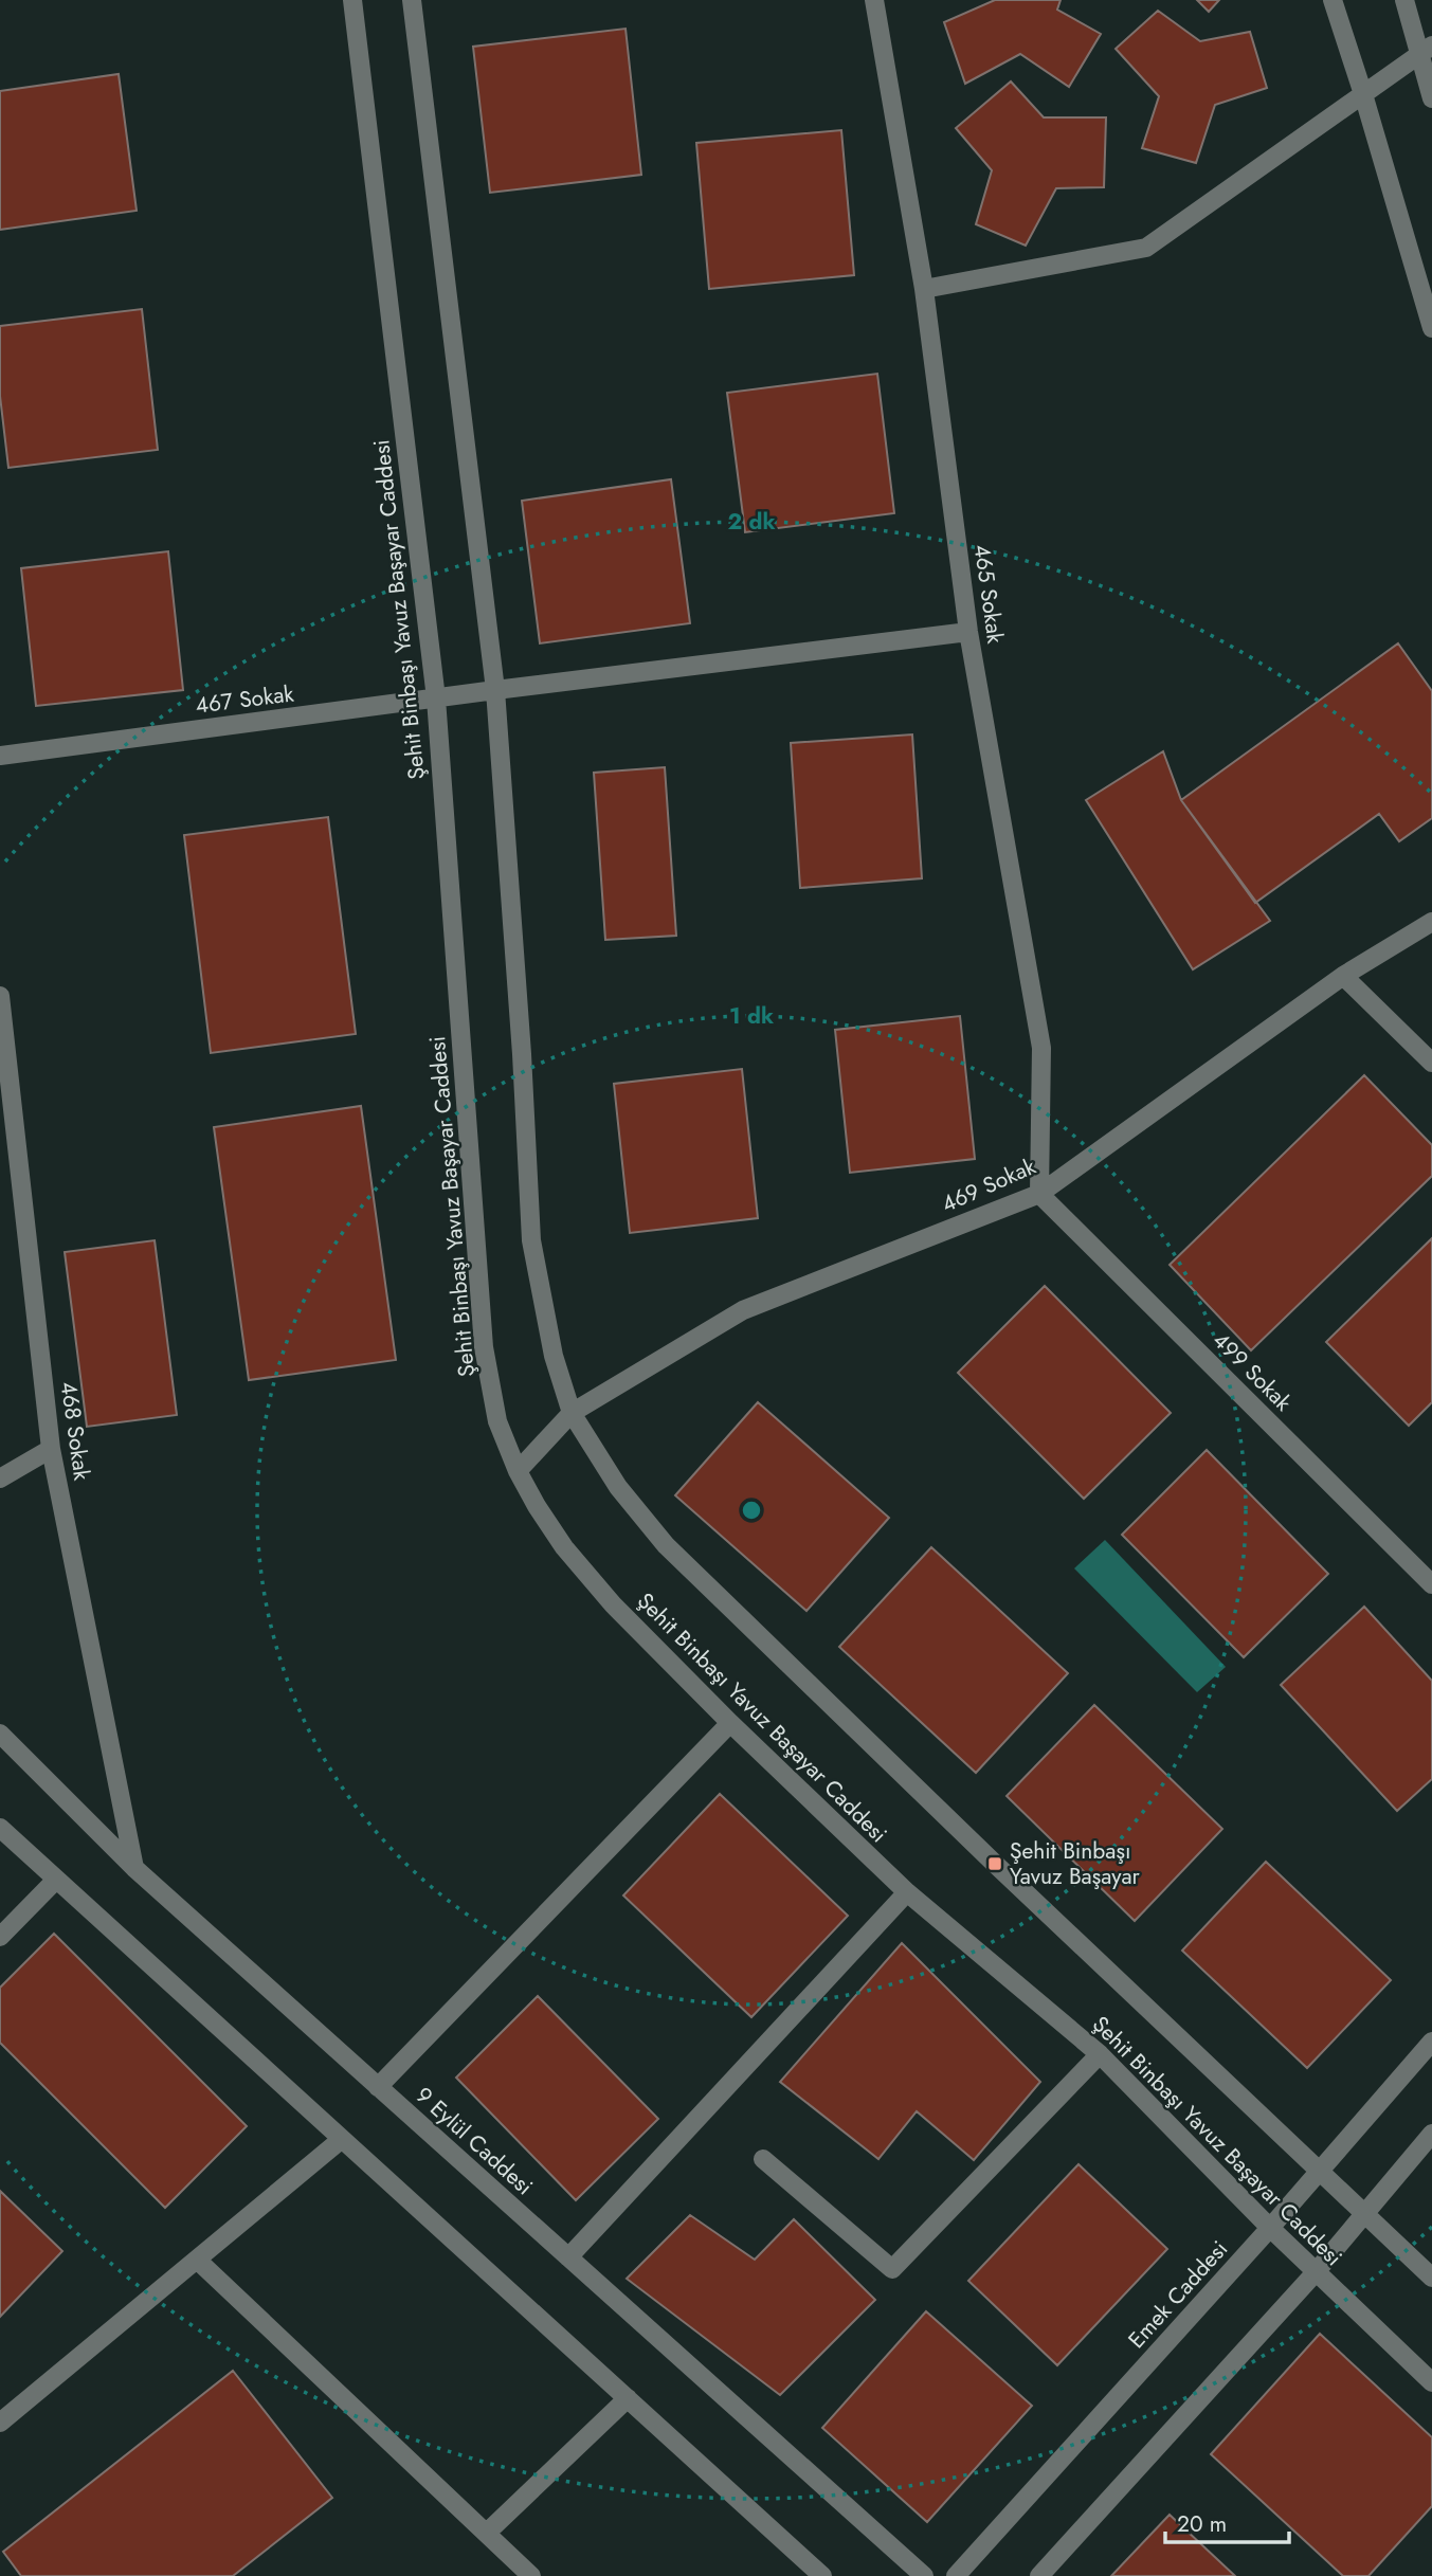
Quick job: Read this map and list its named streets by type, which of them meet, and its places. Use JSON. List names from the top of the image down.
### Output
{
  "streets": {
    "street": [
      "465 Sokak",
      "Şehit Binbaşı Yavuz Başayar Caddesi",
      "467 Sokak",
      "469 Sokak",
      "499 Sokak",
      "468 Sokak",
      "9 Eylül Caddesi",
      "Emek Caddesi"
    ]
  },
  "crossings": [
    ["465 Sokak", "467 Sokak"],
    ["465 Sokak", "469 Sokak"],
    ["465 Sokak", "499 Sokak"],
    ["Şehit Binbaşı Yavuz Başayar Caddesi", "467 Sokak"],
    ["Şehit Binbaşı Yavuz Başayar Caddesi", "469 Sokak"],
    ["Şehit Binbaşı Yavuz Başayar Caddesi", "Emek Caddesi"],
    ["469 Sokak", "499 Sokak"],
    ["468 Sokak", "9 Eylül Caddesi"]
  ],
  "places": {
    "transit": ["Şehit Binbaşı Yavuz Başayar"]
  },
  "scale_bar": "20 m",
  "rings": ["2 dk", "1 dk"]
}
